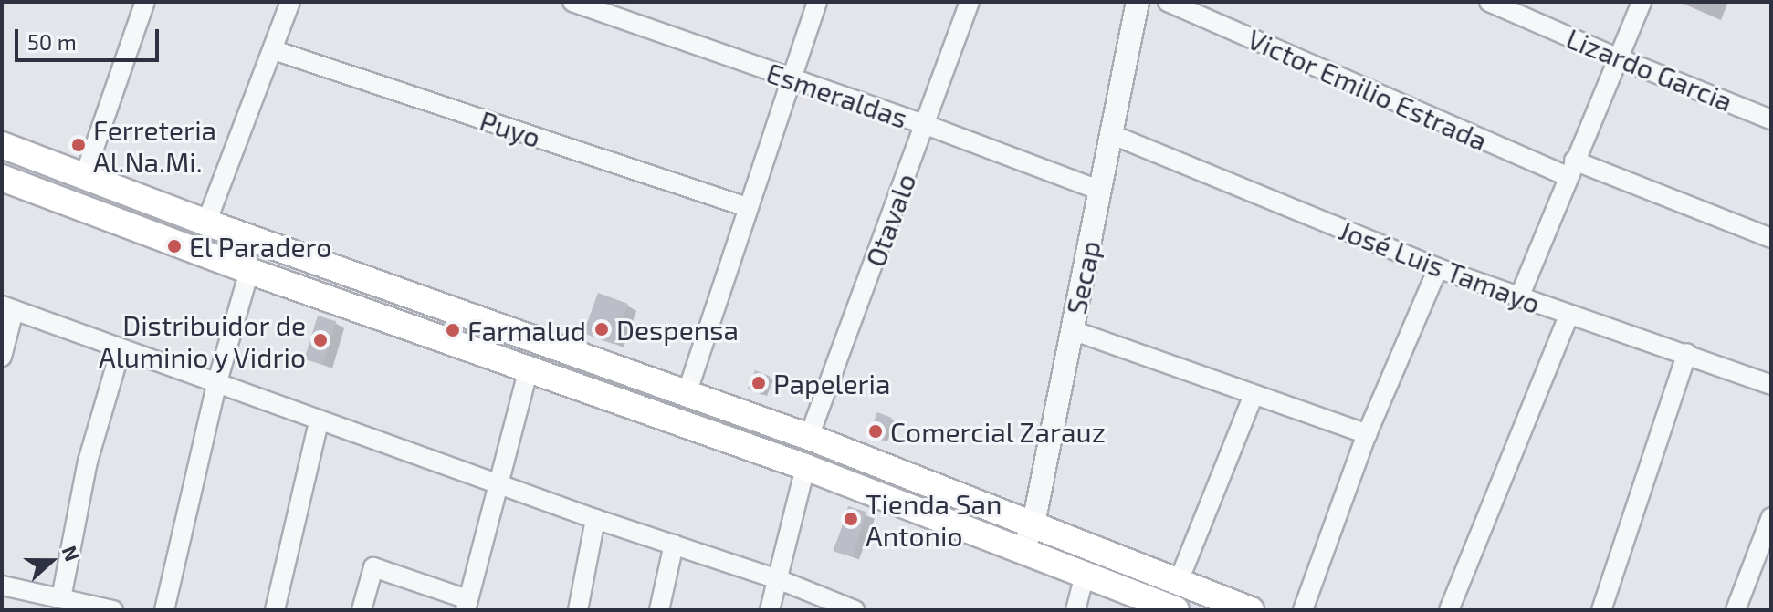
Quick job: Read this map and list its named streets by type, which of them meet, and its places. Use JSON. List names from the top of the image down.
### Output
{
  "streets": {
    "street": [
      "Lizardo Garcia",
      "Victor Emilio Estrada",
      "Esmeraldas",
      "Puyo",
      "Otavalo",
      "José Luis Tamayo",
      "Secap"
    ]
  },
  "crossings": [
    ["Esmeraldas", "Otavalo"],
    ["Esmeraldas", "Secap"],
    ["José Luis Tamayo", "Secap"]
  ],
  "places": [
    "Ferreteria Al.Na.Mi.",
    "El Paradero",
    "Despensa",
    "Farmalud",
    "Distribuidor de Aluminio y Vidrio",
    "Papeleria",
    "Comercial Zarauz",
    "Tienda San Antonio"
  ],
  "scale_bar": "50 m",
  "north": "right"
}
